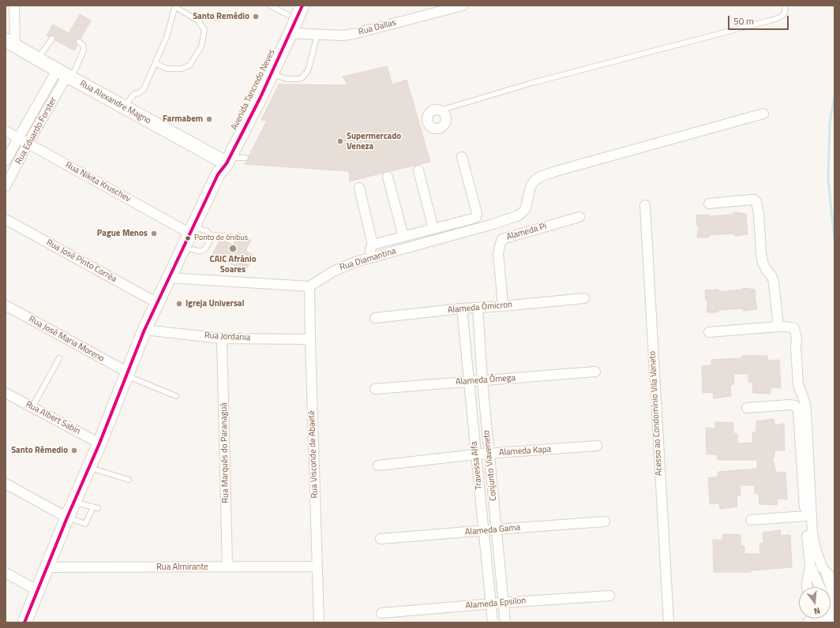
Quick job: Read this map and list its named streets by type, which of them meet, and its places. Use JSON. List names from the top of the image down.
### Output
{
  "streets": {
    "main road": ["Avenida Tancredo Neves", "Rua Alexandre Magno"],
    "street": [
      "Rua Dallas",
      "Rua Eduardo Forster",
      "Rua Nikita Kruschev",
      "Alameda Pi",
      "Rua Diamantina",
      "Rua José Pinto Corrêa",
      "Alameda Ômicron",
      "Rua Jordania",
      "Rua José Maria Moreno",
      "Alameda Ômega",
      "Acesso ao Condomínio Vila Veneto",
      "Rua Albert Sabin",
      "Alameda Kapa",
      "Rua Marquês do Paranaguá",
      "Rua Visconde de Abaeté",
      "Travessa Alfa",
      "Conjunto Viaveneto",
      "Alameda Gama",
      "Rua Almirante",
      "Alameda Epsilon"
    ]
  },
  "crossings": [
    ["Rua Dallas", "Avenida Tancredo Neves"],
    ["Avenida Tancredo Neves", "Rua Alexandre Magno"],
    ["Avenida Tancredo Neves", "Rua Nikita Kruschev"],
    ["Avenida Tancredo Neves", "Rua José Pinto Corrêa"],
    ["Avenida Tancredo Neves", "Rua Jordania"],
    ["Avenida Tancredo Neves", "Rua José Maria Moreno"],
    ["Avenida Tancredo Neves", "Rua Albert Sabin"],
    ["Avenida Tancredo Neves", "Rua Almirante"],
    ["Rua Alexandre Magno", "Rua Eduardo Forster"],
    ["Rua Eduardo Forster", "Rua Nikita Kruschev"],
    ["Alameda Pi", "Alameda Ômicron"],
    ["Rua Diamantina", "Rua Visconde de Abaeté"],
    ["Alameda Ômicron", "Travessa Alfa"],
    ["Alameda Ômicron", "Conjunto Viaveneto"],
    ["Rua Jordania", "Rua Marquês do Paranaguá"],
    ["Rua Jordania", "Rua Visconde de Abaeté"],
    ["Alameda Ômega", "Travessa Alfa"],
    ["Alameda Ômega", "Conjunto Viaveneto"],
    ["Alameda Kapa", "Travessa Alfa"],
    ["Alameda Kapa", "Conjunto Viaveneto"],
    ["Rua Marquês do Paranaguá", "Rua Almirante"],
    ["Rua Visconde de Abaeté", "Rua Almirante"],
    ["Travessa Alfa", "Alameda Gama"],
    ["Travessa Alfa", "Alameda Epsilon"],
    ["Conjunto Viaveneto", "Alameda Gama"],
    ["Conjunto Viaveneto", "Alameda Epsilon"]
  ],
  "places": [
    "Santo Remédio",
    "Farmabem",
    "Supermercado Veneza",
    "Pague Menos",
    "Ponto de ônibus",
    "CAIC Afrânio Soares",
    "Igreja Universal",
    "Santo Rémedio"
  ],
  "scale_bar": "50 m",
  "north": "bottom"
}
